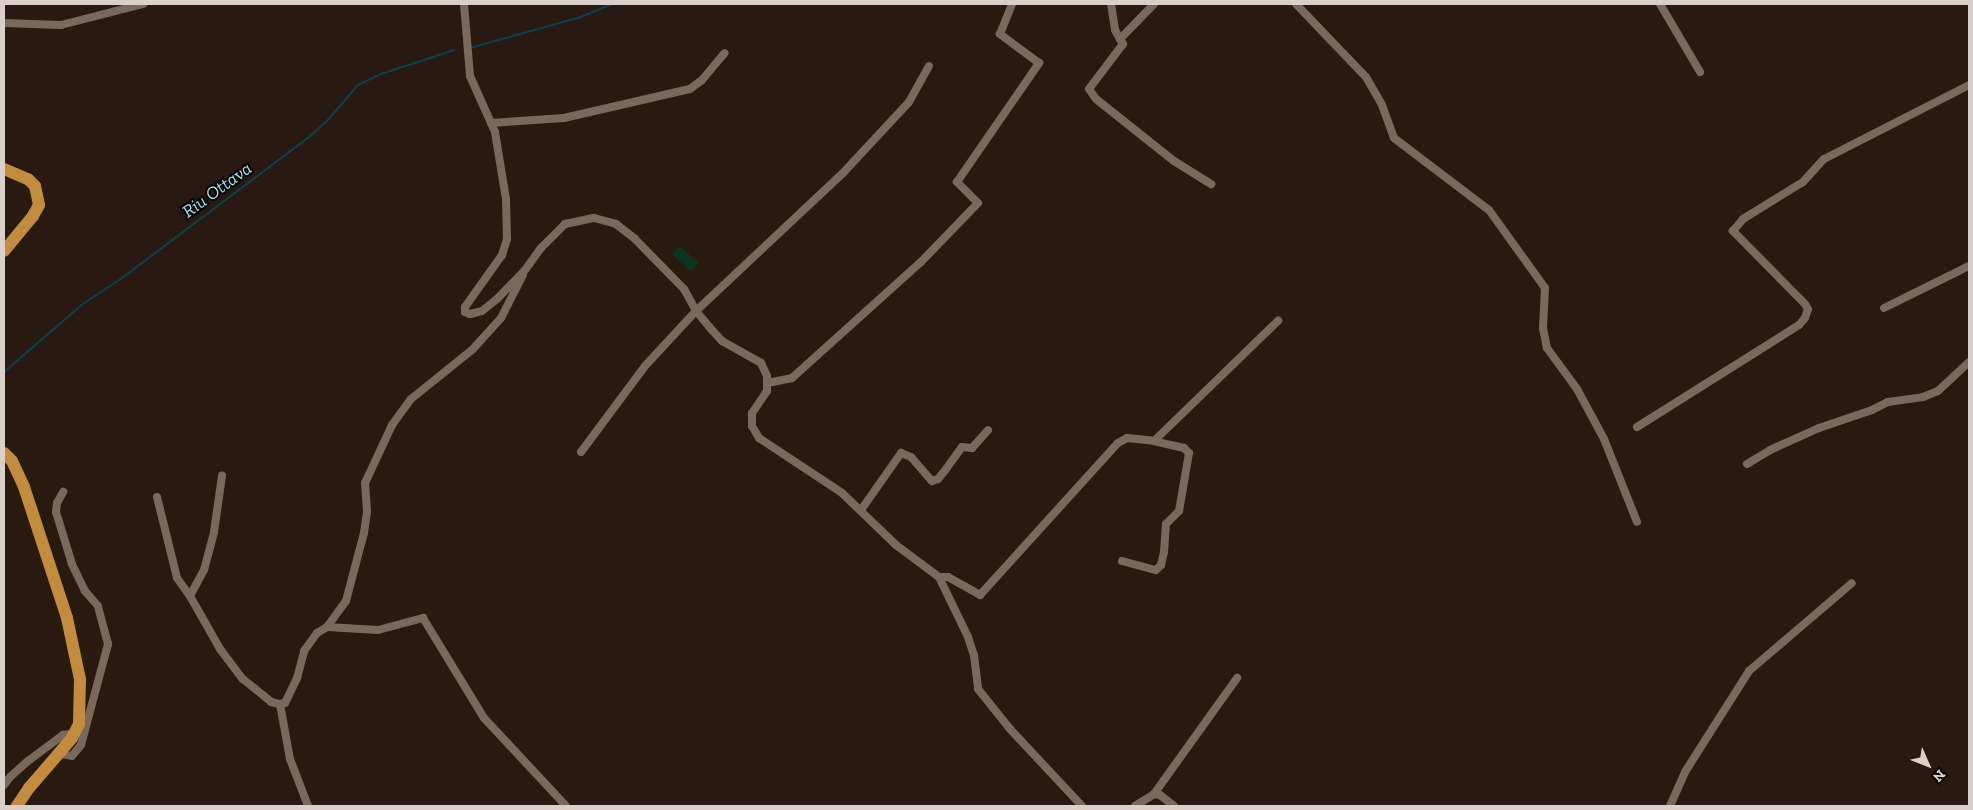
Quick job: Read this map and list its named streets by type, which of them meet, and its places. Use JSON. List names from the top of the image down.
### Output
{
  "water": ["Riu Ottava"],
  "north": "bottom right"
}
